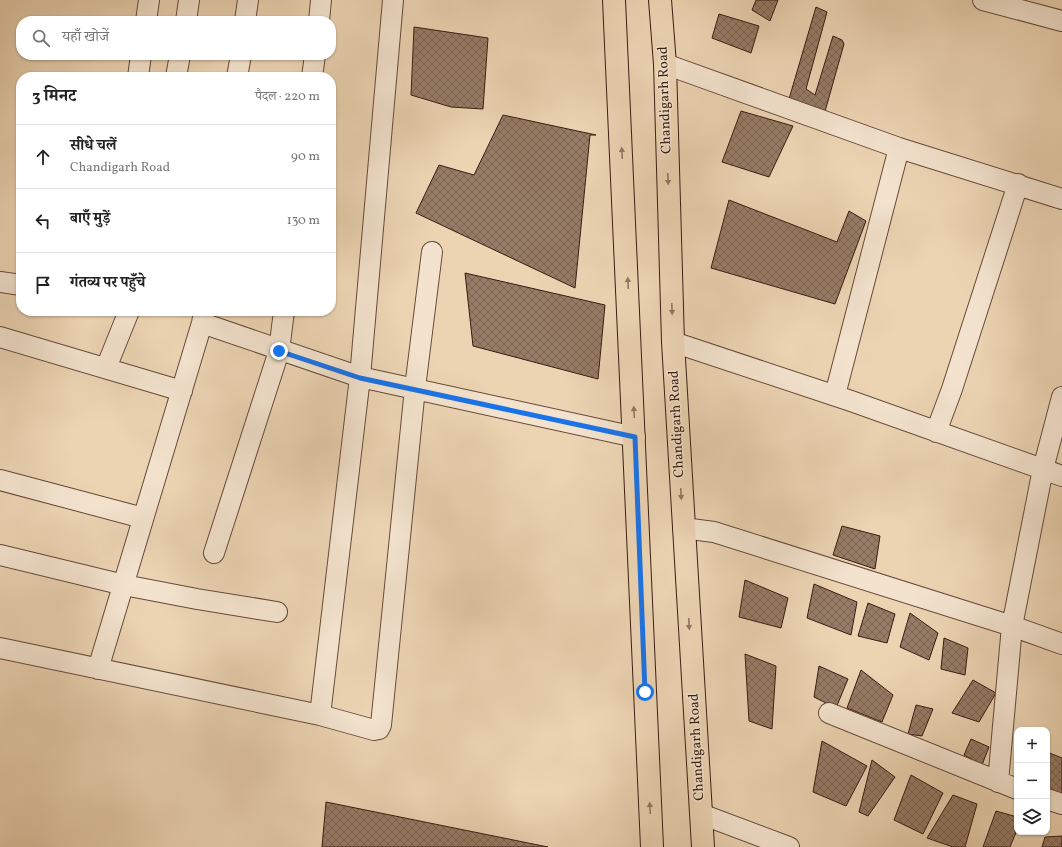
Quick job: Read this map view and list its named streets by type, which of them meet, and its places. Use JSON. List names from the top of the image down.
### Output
{
  "streets": {
    "main road": ["Chandigarh Road"]
  },
  "page": {
    "search": "यहाँ खोजें",
    "heading": ["3 मिनट", "पैदल · 220 m"],
    "list": [
      ["सीधे चलें", "Chandigarh Road", "90 m"],
      ["बाएँ मुड़ें", "130 m"],
      "गंतव्य पर पहुँचे"
    ],
    "map_buttons": ["+", "−"]
  }
}
